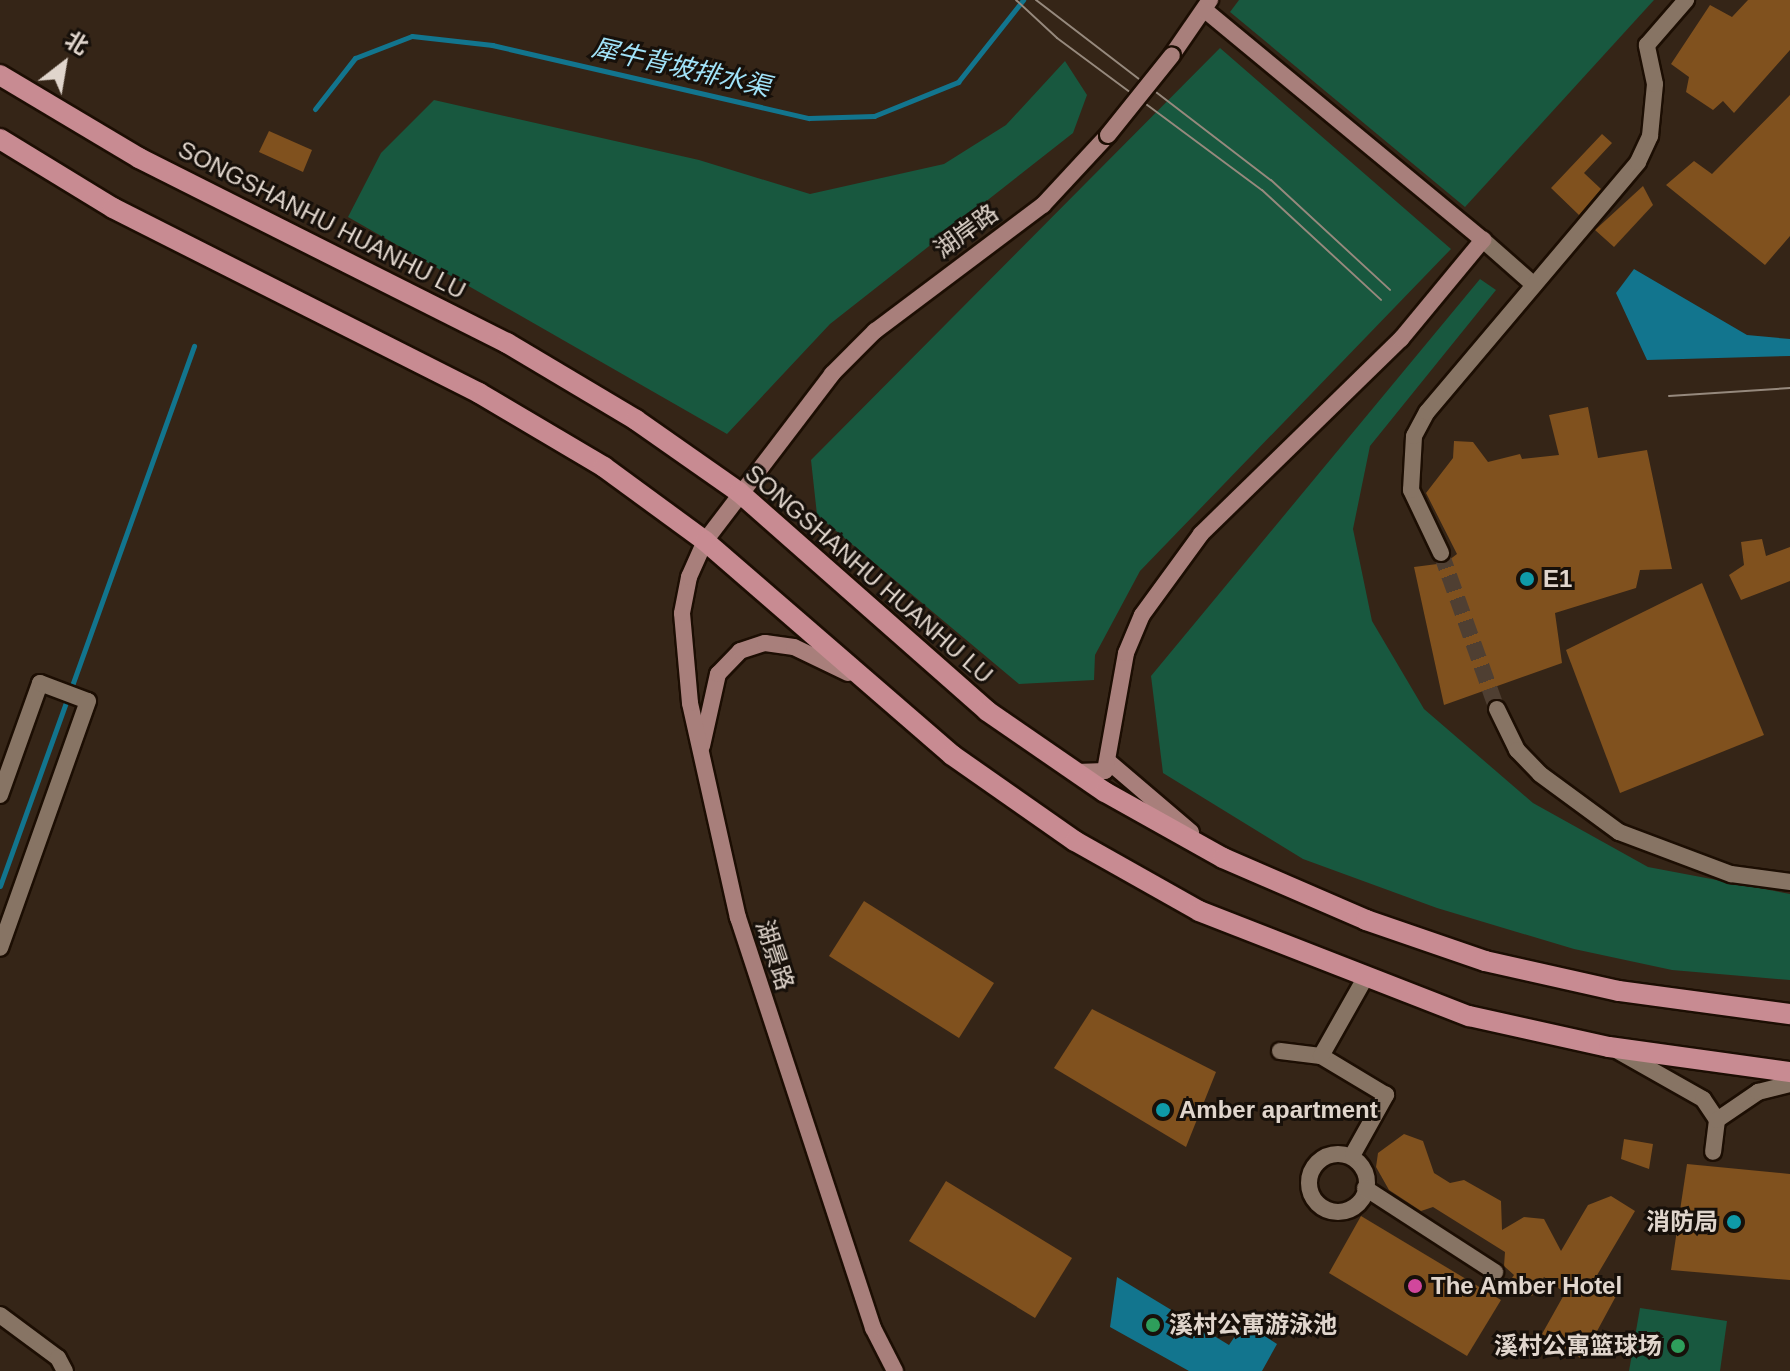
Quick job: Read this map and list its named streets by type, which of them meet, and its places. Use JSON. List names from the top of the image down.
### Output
{
  "streets": {
    "main road": ["SONGSHANHU HUANHU LU"],
    "street": ["湖岸路", "湖景路"]
  },
  "crossings": [
    ["SONGSHANHU HUANHU LU", "湖岸路"],
    ["湖岸路", "湖景路"]
  ],
  "water": ["犀牛背坡排水渠"],
  "places": [
    "E1",
    "Amber apartment",
    "消防局",
    "The Amber Hotel",
    "溪村公寓游泳池",
    "溪村公寓篮球场"
  ],
  "north": "top right"
}
